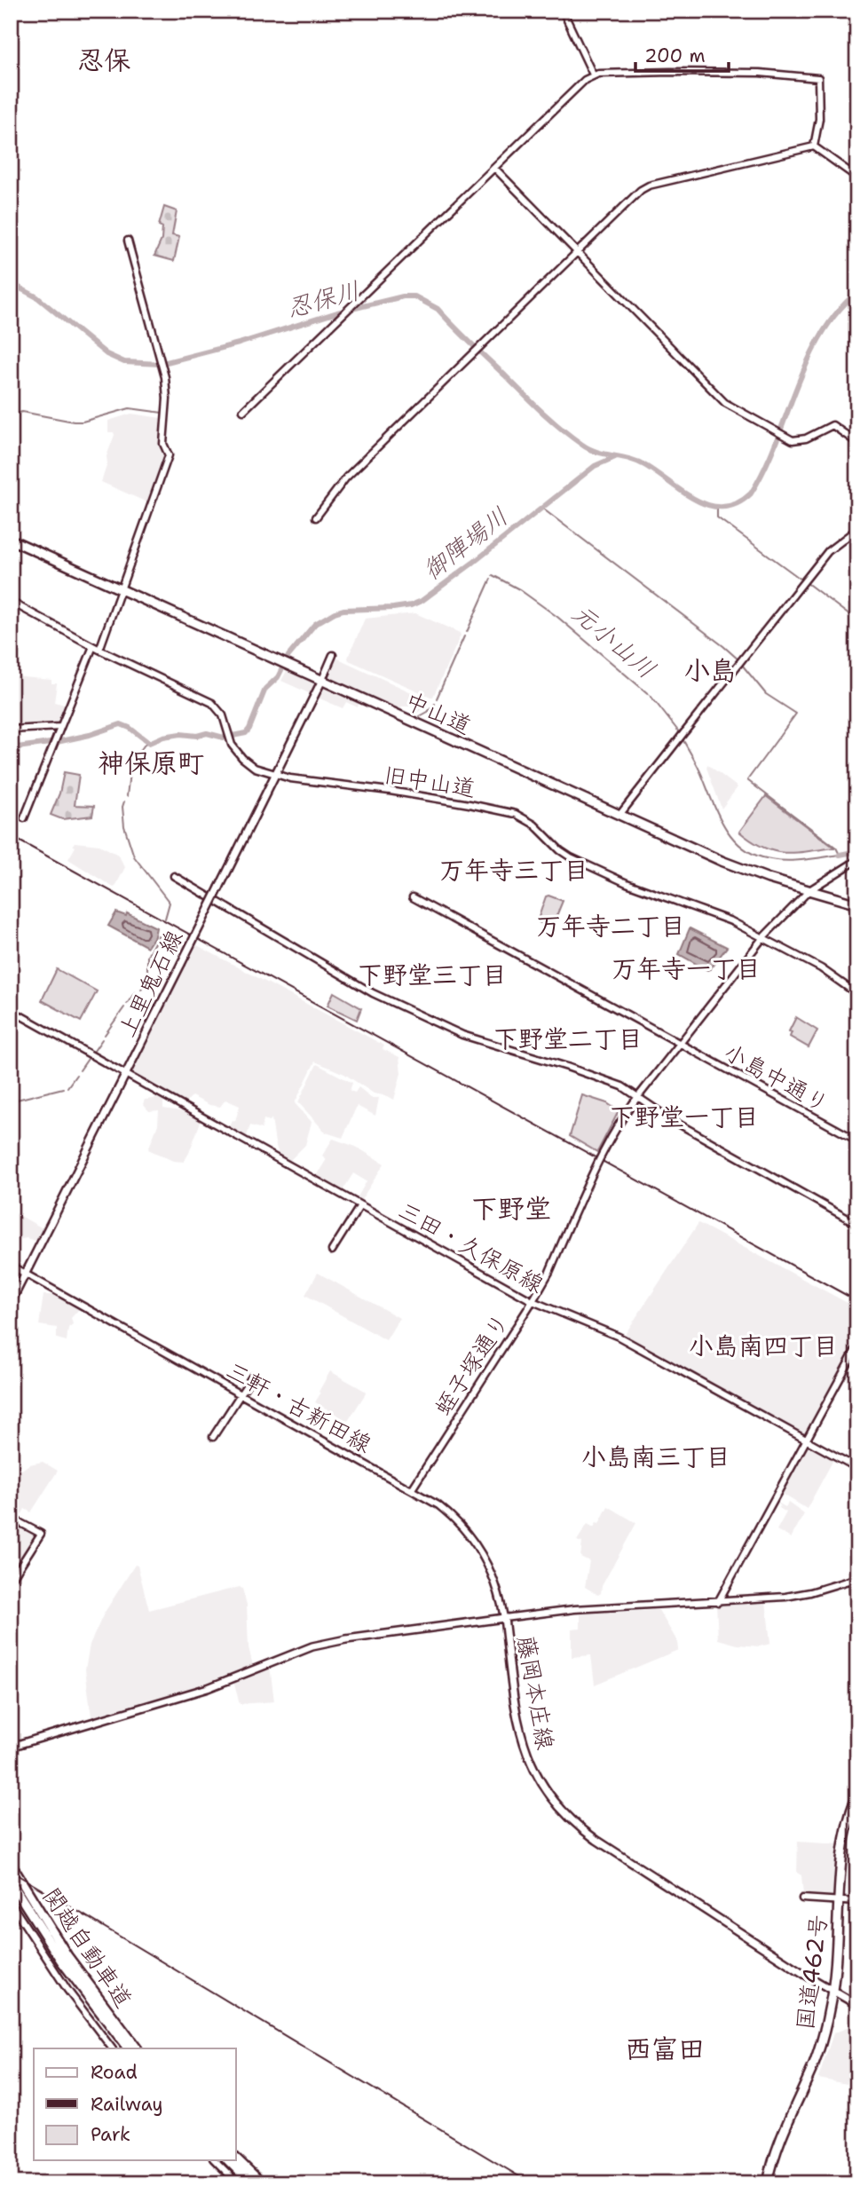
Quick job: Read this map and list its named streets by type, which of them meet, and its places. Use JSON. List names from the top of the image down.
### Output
{
  "streets": {
    "highway": ["中山道", "関越自動車道", "国道462号"],
    "main road": ["上里鬼石線", "藤岡本庄線"],
    "street": [
      "旧中山道",
      "小島中通り",
      "三田・久保原線",
      "蛭子塚通り",
      "三軒・古新田線"
    ]
  },
  "crossings": [
    ["中山道", "上里鬼石線"],
    ["中山道", "蛭子塚通り"],
    ["旧中山道", "上里鬼石線"],
    ["旧中山道", "蛭子塚通り"],
    ["上里鬼石線", "三田・久保原線"],
    ["上里鬼石線", "三軒・古新田線"],
    ["小島中通り", "蛭子塚通り"],
    ["三田・久保原線", "蛭子塚通り"],
    ["蛭子塚通り", "三軒・古新田線"],
    ["三軒・古新田線", "藤岡本庄線"],
    ["藤岡本庄線", "国道462号"]
  ],
  "districts": [
    "忍保",
    "小島",
    "神保原町",
    "万年寺三丁目",
    "万年寺二丁目",
    "万年寺一丁目",
    "下野堂三丁目",
    "下野堂二丁目",
    "下野堂一丁目",
    "下野堂",
    "小島南四丁目",
    "小島南三丁目",
    "西富田"
  ],
  "water": ["忍保川", "御陣場川", "元小山川"],
  "legend": ["Road", "Railway", "Park"],
  "scale_bar": "200 m"
}
